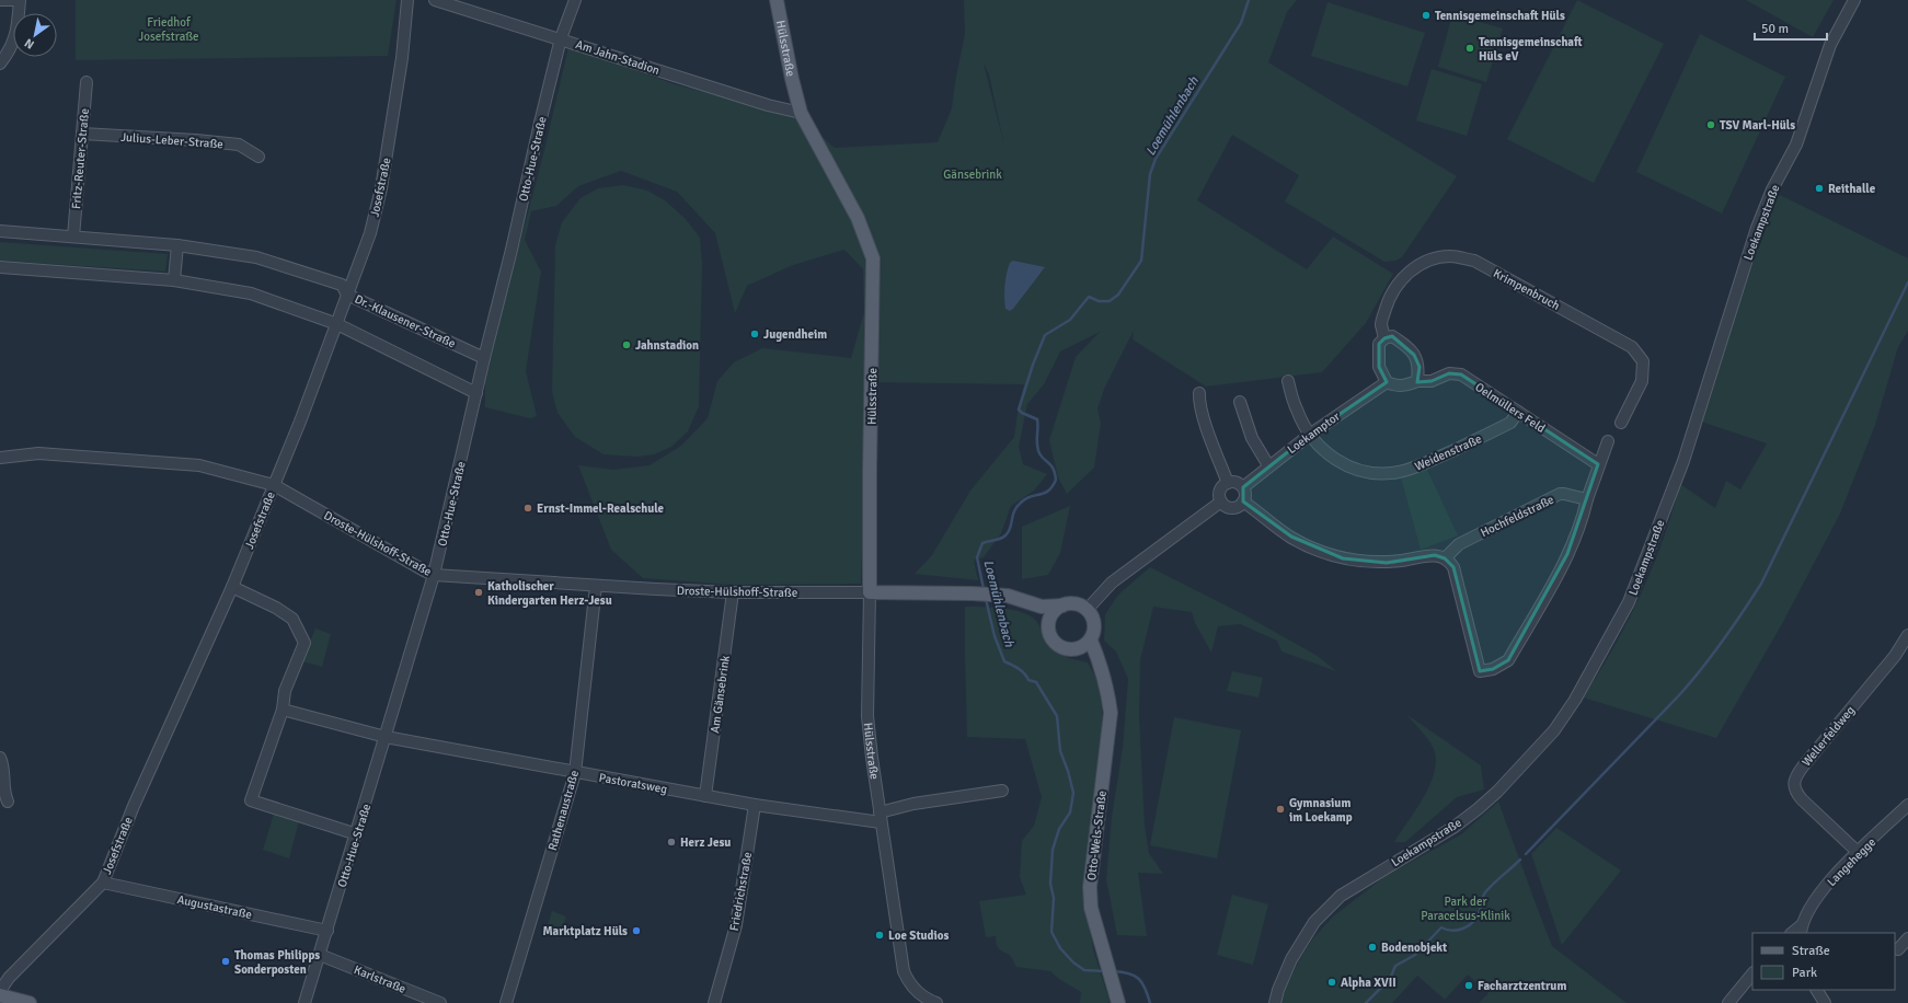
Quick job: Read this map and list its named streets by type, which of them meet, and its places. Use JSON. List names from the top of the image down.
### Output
{
  "streets": {
    "main road": ["Hülsstraße", "Otto-Wels-Straße"],
    "street": [
      "Am Jahn-Stadion",
      "Julius-Leber-Straße",
      "Fritz-Reuter-Straße",
      "Otto-Hue-Straße",
      "Josefstraße",
      "Loekampstraße",
      "Krimpenbruch",
      "Dr.-Klausener-Straße",
      "Oelmüllers Feld",
      "Loekamptor",
      "Weidenstraße",
      "Hochfeldstraße",
      "Droste-Hülshoff-Straße",
      "Am Gänsebrink",
      "Wellerfeldweg",
      "Pastoratsweg",
      "Rathenaustraße",
      "Langehegge",
      "Friedrichstraße",
      "Augustastraße",
      "Karlstraße"
    ]
  },
  "crossings": [
    ["Hülsstraße", "Am Jahn-Stadion"],
    ["Hülsstraße", "Droste-Hülshoff-Straße"],
    ["Hülsstraße", "Pastoratsweg"],
    ["Am Jahn-Stadion", "Otto-Hue-Straße"],
    ["Julius-Leber-Straße", "Fritz-Reuter-Straße"],
    ["Fritz-Reuter-Straße", "Dr.-Klausener-Straße"],
    ["Otto-Hue-Straße", "Dr.-Klausener-Straße"],
    ["Otto-Hue-Straße", "Droste-Hülshoff-Straße"],
    ["Otto-Hue-Straße", "Pastoratsweg"],
    ["Otto-Hue-Straße", "Augustastraße"],
    ["Otto-Hue-Straße", "Karlstraße"],
    ["Josefstraße", "Dr.-Klausener-Straße"],
    ["Josefstraße", "Droste-Hülshoff-Straße"],
    ["Josefstraße", "Augustastraße"],
    ["Krimpenbruch", "Oelmüllers Feld"],
    ["Krimpenbruch", "Loekamptor"],
    ["Oelmüllers Feld", "Loekamptor"],
    ["Oelmüllers Feld", "Weidenstraße"],
    ["Loekamptor", "Weidenstraße"],
    ["Droste-Hülshoff-Straße", "Am Gänsebrink"],
    ["Droste-Hülshoff-Straße", "Rathenaustraße"],
    ["Am Gänsebrink", "Pastoratsweg"],
    ["Wellerfeldweg", "Langehegge"],
    ["Pastoratsweg", "Rathenaustraße"],
    ["Pastoratsweg", "Friedrichstraße"]
  ],
  "water": ["Loemühlenbach"],
  "parks": ["Friedhof Josefstraße", "Gänsebrink", "Park der Paracelsus-Klinik"],
  "places": [
    "Tennisgemeinschaft Hüls",
    "Tennisgemeinschaft Hüls eV",
    "TSV Marl-Hüls",
    "Reithalle",
    "Jugendheim",
    "Jahnstadion",
    "Ernst-Immel-Realschule",
    "Katholischer Kindergarten Herz-Jesu",
    "Gymnasium im Loekamp",
    "Herz Jesu",
    "Marktplatz Hüls",
    "Loe Studios",
    "Bodenobjekt",
    "Thomas Philipps Sonderposten",
    "Alpha XVII",
    "Facharztzentrum"
  ],
  "legend": ["Straße", "Park"],
  "scale_bar": "50 m",
  "north": "bottom left"
}
